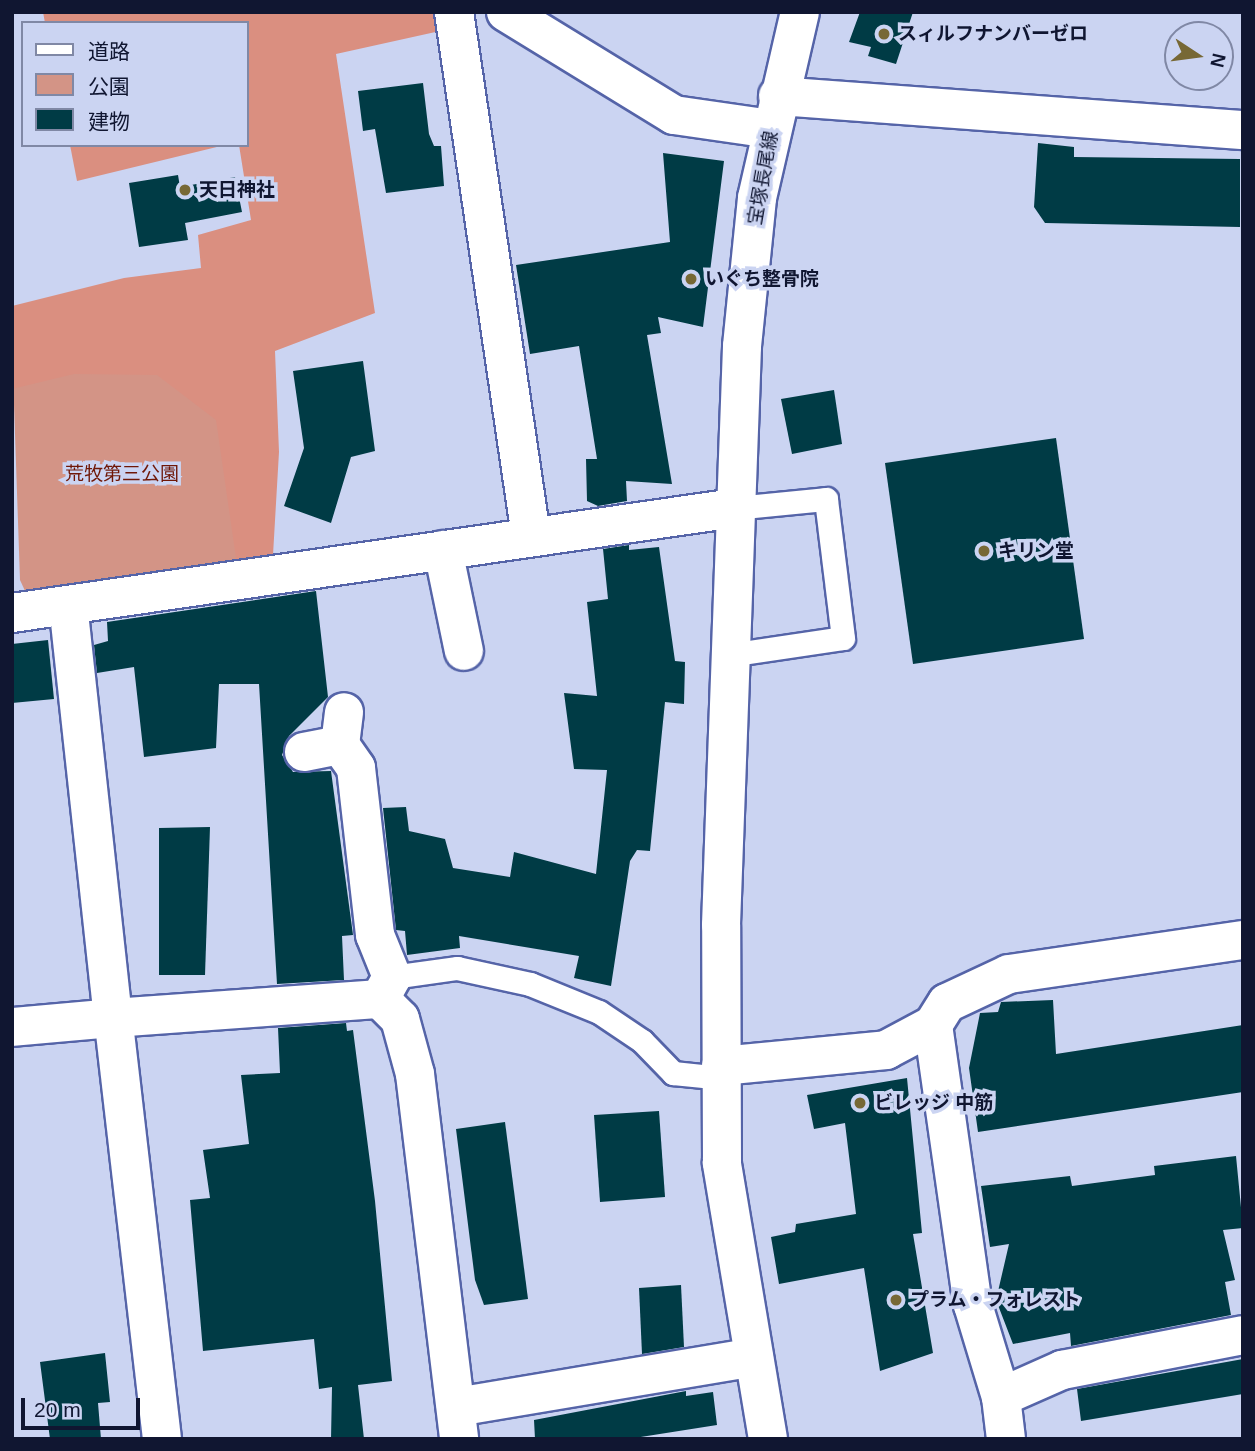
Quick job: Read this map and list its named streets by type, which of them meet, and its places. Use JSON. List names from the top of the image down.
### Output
{
  "streets": {
    "street": ["宝塚長尾線"]
  },
  "parks": ["荒牧第三公園"],
  "places": [
    "スィルフナンバーゼロ",
    "天日神社",
    "いぐち整骨院",
    "キリン堂",
    "ビレッジ 中筋",
    "プラム・フォレスト"
  ],
  "legend": ["道路", "公園", "建物"],
  "scale_bar": "20 m",
  "north": "right"
}
